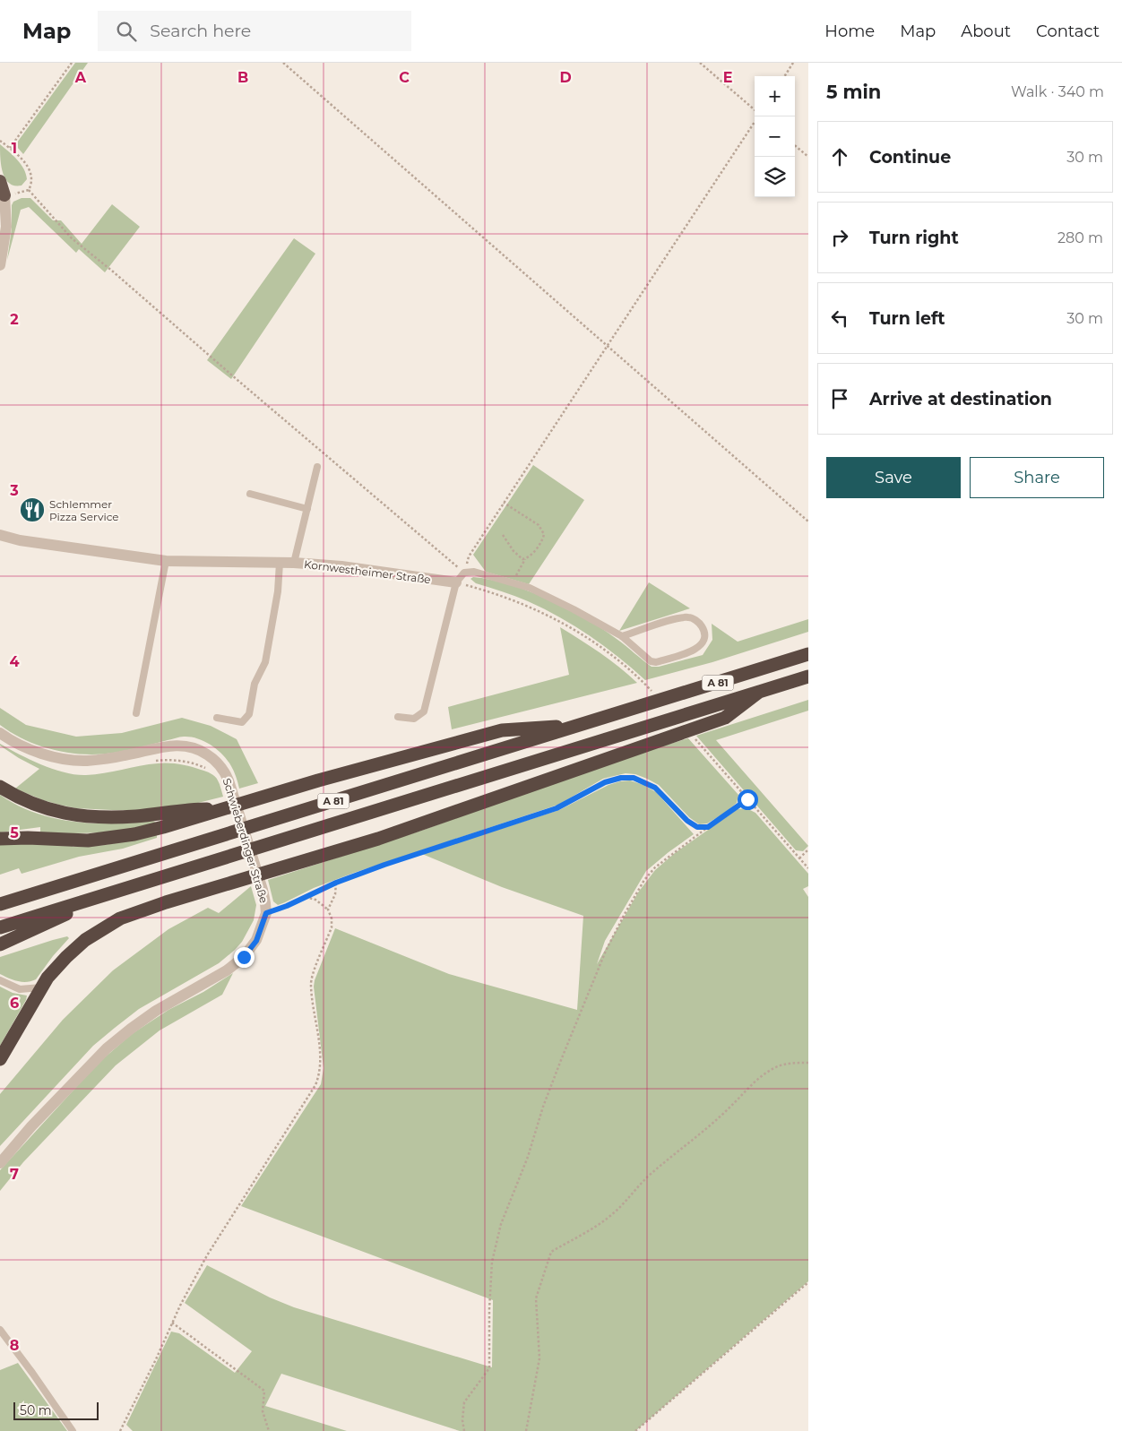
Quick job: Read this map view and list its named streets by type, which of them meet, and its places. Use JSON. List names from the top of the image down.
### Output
{
  "streets": {
    "highway": ["A 81"],
    "street": ["Kornwestheimer Straße", "Schwieberdinger Straße"]
  },
  "places": {
    "restaurant": ["Schlemmer Pizza Service"]
  },
  "scale_bar": "50 m",
  "page": {
    "header": "Map",
    "search": "Search here",
    "nav": [
      "Home",
      "Map",
      "About",
      "Contact"
    ],
    "heading": ["5 min", "Walk · 340 m"],
    "map_buttons": ["+", "−"],
    "list": [
      ["Continue", "30 m"],
      ["Turn right", "280 m"],
      ["Turn left", "30 m"],
      "Arrive at destination"
    ],
    "buttons": ["Save", "Share"],
    "scale": "50 m"
  },
  "grid": {
    "columns": [
      "A",
      "B",
      "C",
      "D",
      "E"
    ],
    "rows": [
      "1",
      "2",
      "3",
      "4",
      "5",
      "6",
      "7",
      "8"
    ]
  }
}
